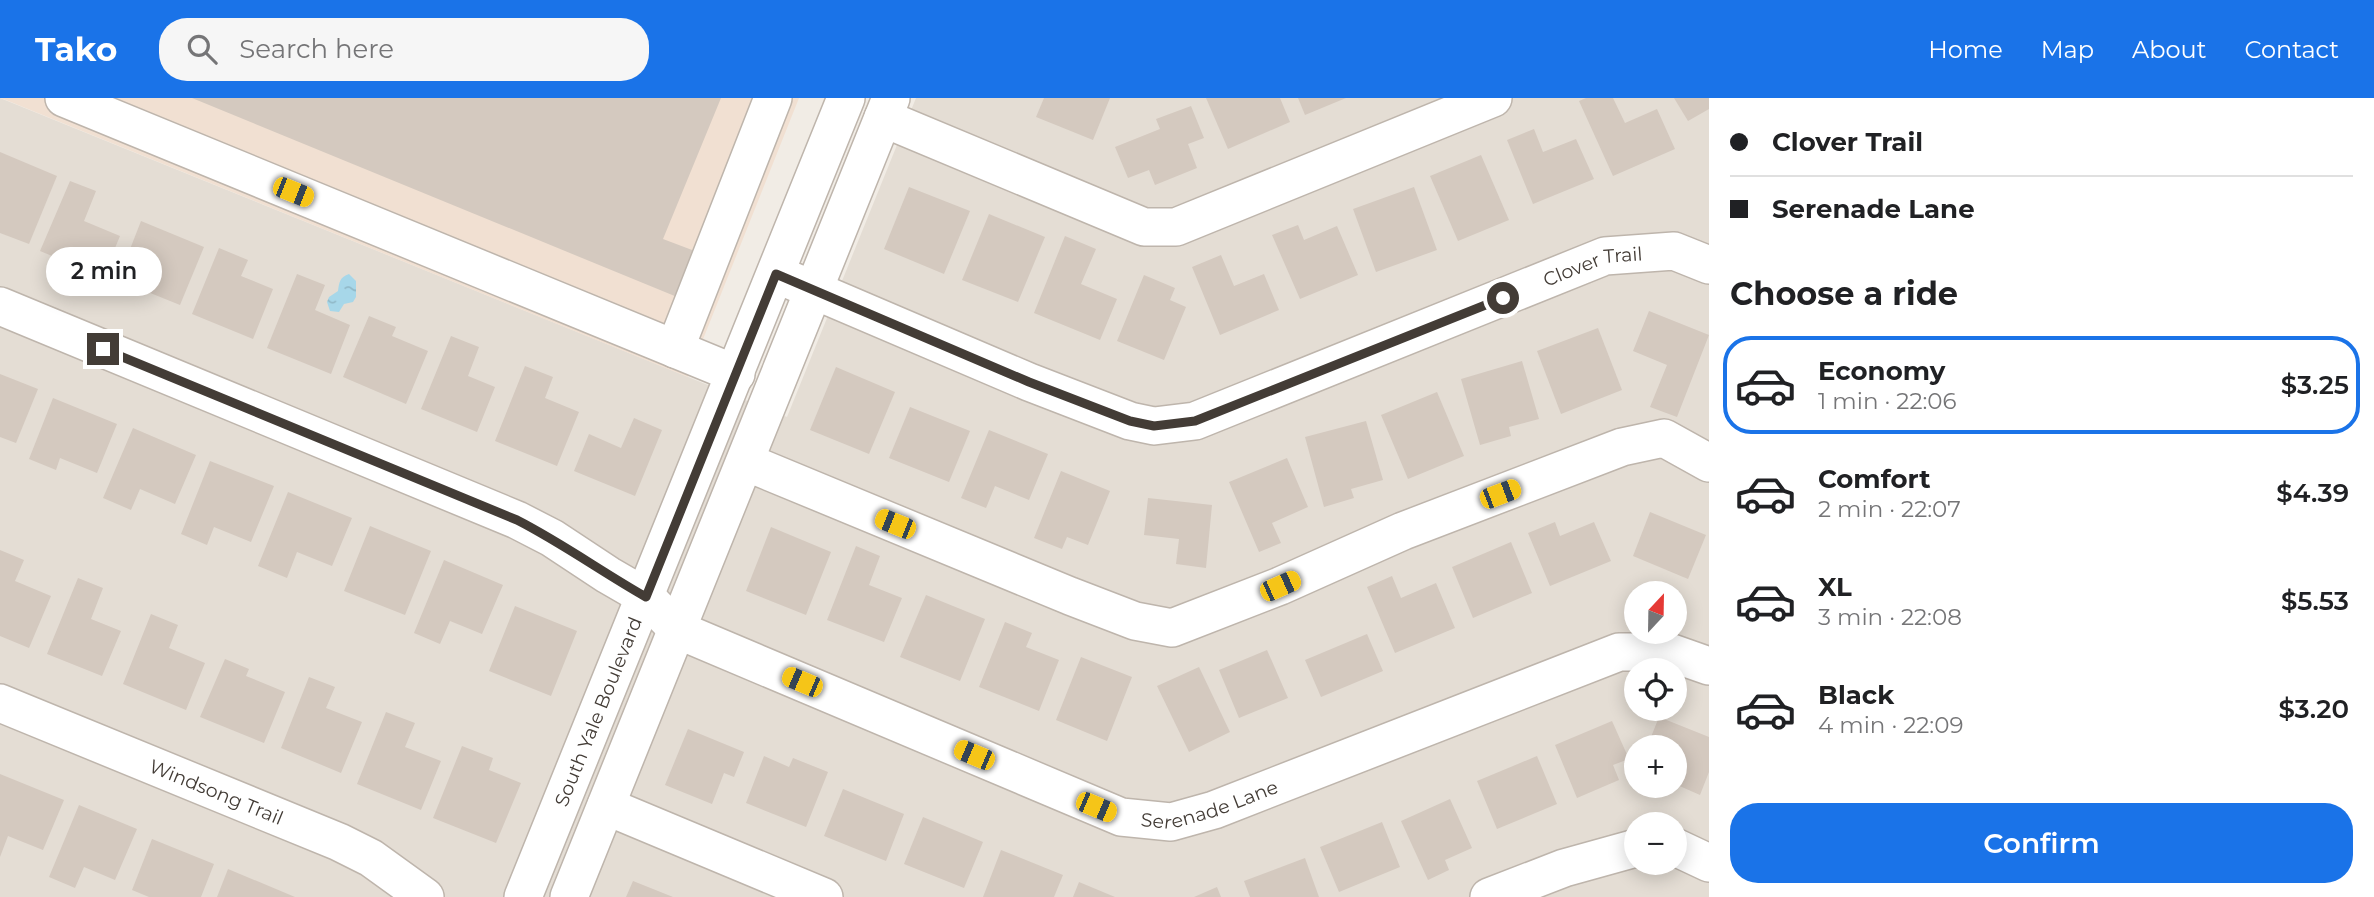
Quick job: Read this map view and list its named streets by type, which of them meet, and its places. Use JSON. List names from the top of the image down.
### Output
{
  "streets": {
    "street": [
      "Clover Trail",
      "South Yale Boulevard",
      "Windsong Trail",
      "Serenade Lane"
    ]
  },
  "crossings": [
    ["Clover Trail", "South Yale Boulevard"],
    ["South Yale Boulevard", "Serenade Lane"]
  ],
  "north": "top",
  "page": {
    "header": "Tako",
    "search": "Search here",
    "nav": [
      "Home",
      "Map",
      "About",
      "Contact"
    ],
    "banner": ["Clover Trail", "Serenade Lane"],
    "bubble": "2 min",
    "heading": "Choose a ride",
    "list": [
      {
        "name": "Economy",
        "note": "1 min · 22:06",
        "value": "$3.25"
      },
      {
        "name": "Comfort",
        "note": "2 min · 22:07",
        "value": "$4.39"
      },
      {
        "name": "XL",
        "note": "3 min · 22:08",
        "value": "$5.53"
      },
      {
        "name": "Black",
        "note": "4 min · 22:09",
        "value": "$3.20"
      }
    ],
    "map_buttons": ["+", "−"],
    "buttons": "Confirm"
  }
}
